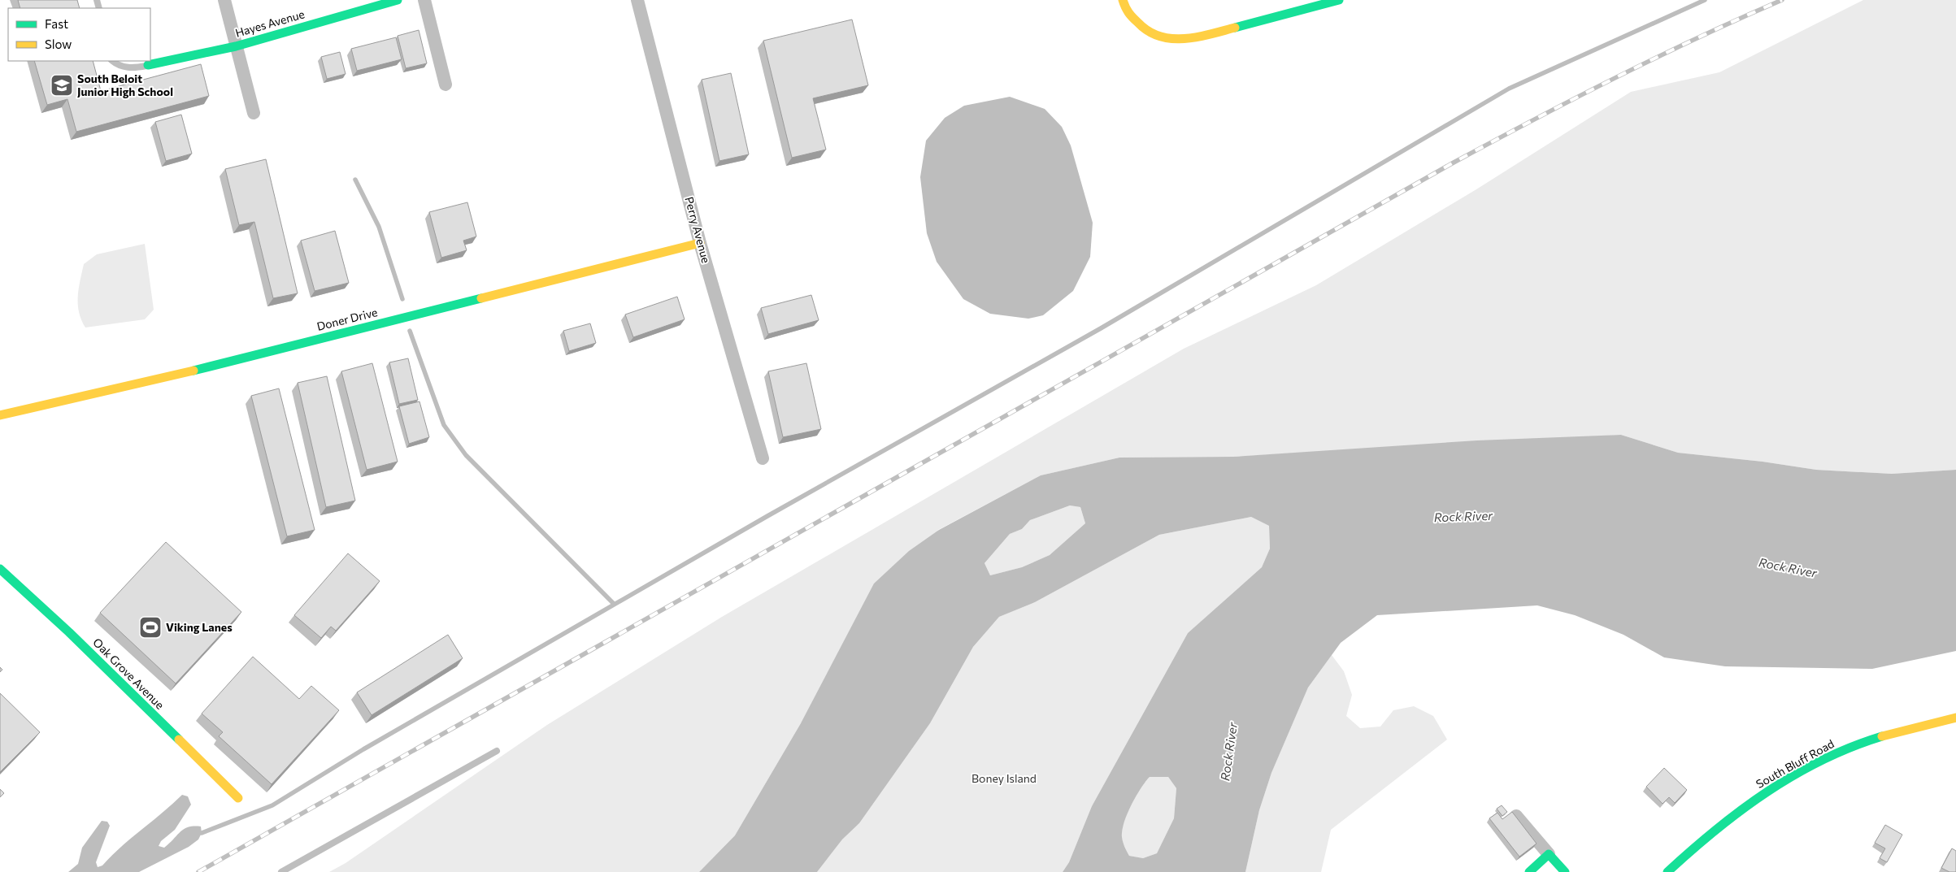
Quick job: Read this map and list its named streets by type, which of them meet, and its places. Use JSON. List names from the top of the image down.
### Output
{
  "streets": {
    "street": [
      "Hayes Avenue",
      "Perry Avenue",
      "Doner Drive",
      "Oak Grove Avenue",
      "South Bluff Road"
    ]
  },
  "crossings": [
    ["Perry Avenue", "Doner Drive"]
  ],
  "water": ["Rock River"],
  "parks": ["Boney Island"],
  "places": {
    "school or university": ["South Beloit Junior High School"],
    "sports": ["Viking Lanes"]
  },
  "legend": ["Fast", "Slow"]
}
